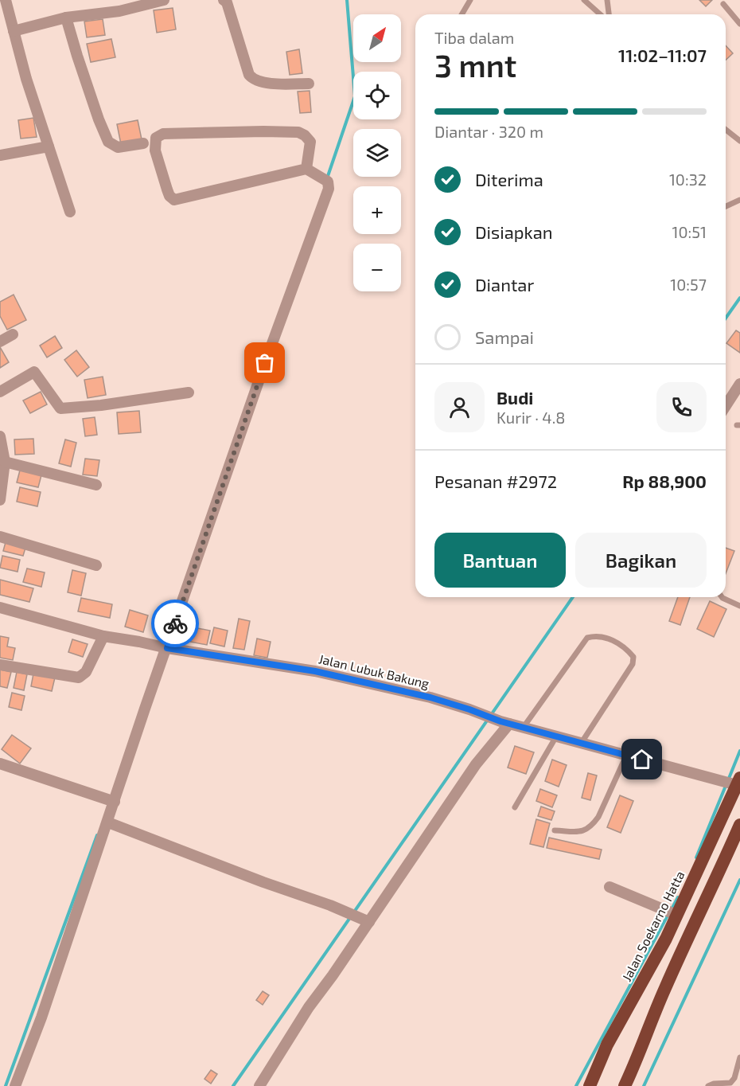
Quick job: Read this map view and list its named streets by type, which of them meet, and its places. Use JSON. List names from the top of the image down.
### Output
{
  "streets": {
    "highway": ["Jalan Soekarno Hatta"],
    "street": ["Jalan Lubuk Bakung"]
  },
  "crossings": [
    ["Jalan Lubuk Bakung", "Jalan Soekarno Hatta"]
  ],
  "north": "top right",
  "page": {
    "map_buttons": ["+", "−"],
    "heading": ["3 mnt", "Tiba dalam", "11:02–11:07"],
    "panel": [
      "Budi",
      "Kurir · 4.8",
      "Pesanan #2972",
      "Rp 88,900"
    ],
    "bar": "Diantar · 320 m",
    "list": [
      ["Diterima", "10:32"],
      ["Disiapkan", "10:51"],
      ["Diantar", "10:57"],
      "Sampai"
    ],
    "buttons": ["Bantuan", "Bagikan"]
  }
}
